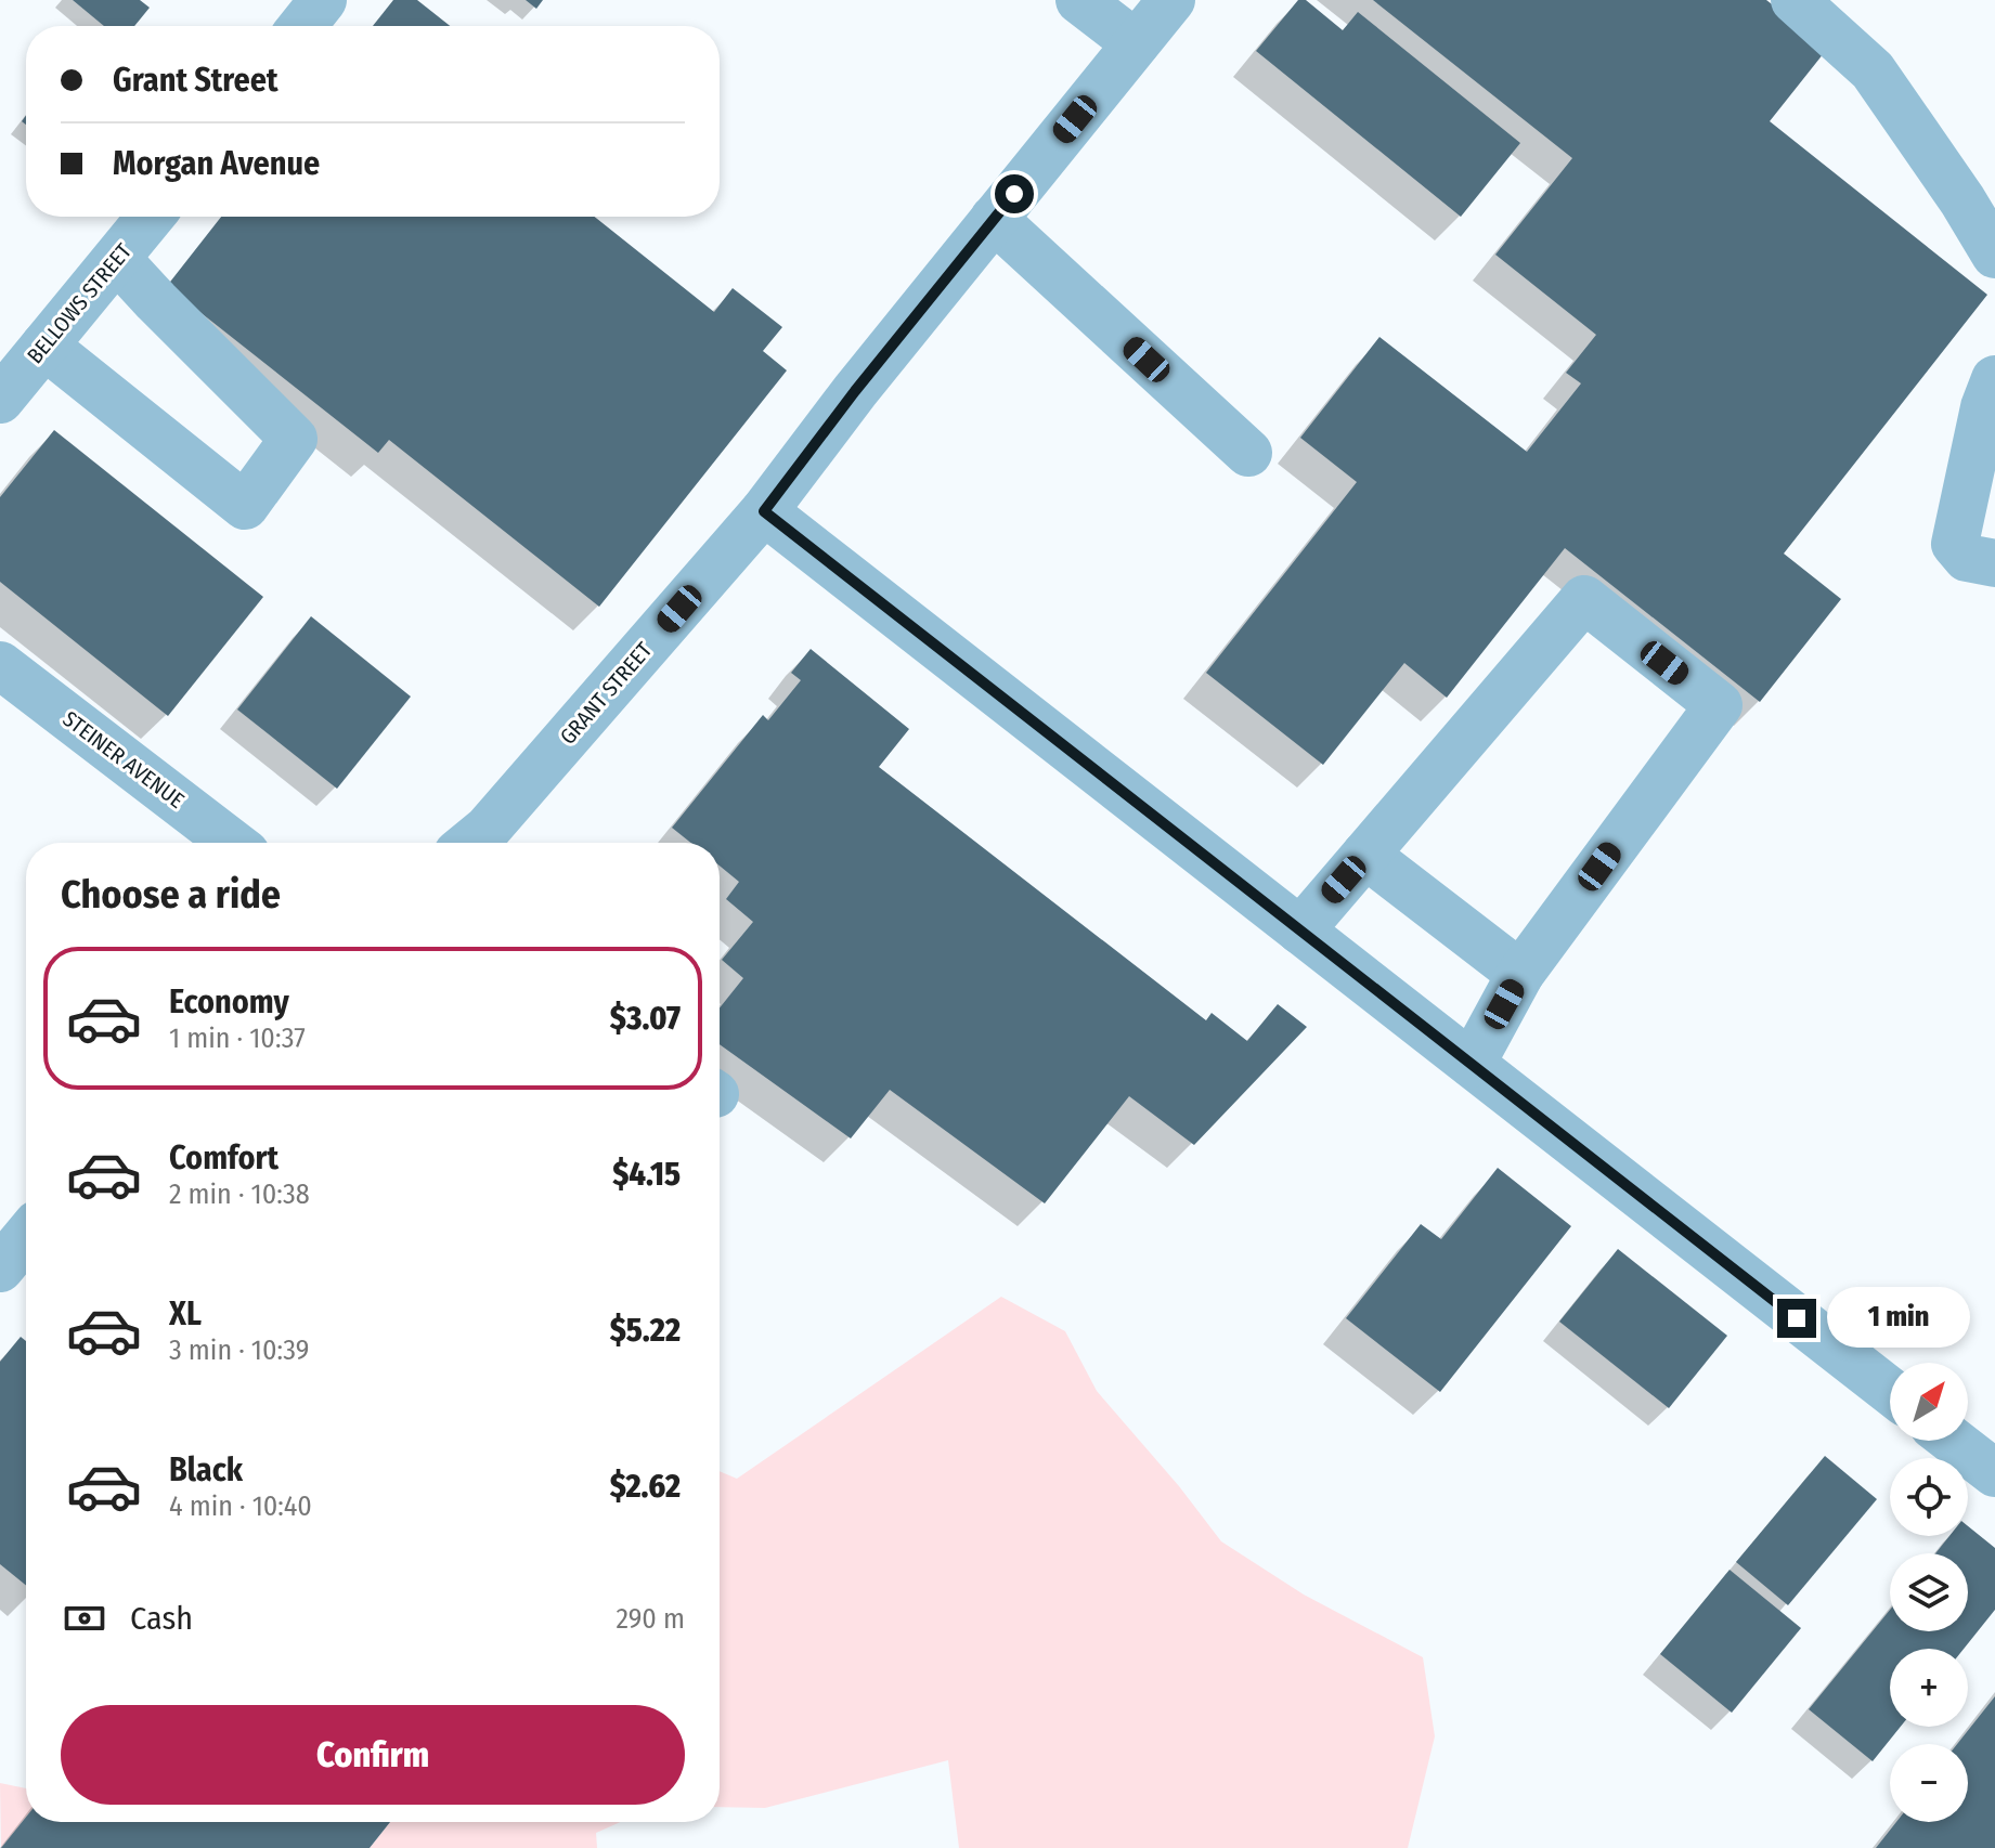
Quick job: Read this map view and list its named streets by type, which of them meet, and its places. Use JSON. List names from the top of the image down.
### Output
{
  "streets": {
    "street": ["BELLOWS STREET", "GRANT STREET", "STEINER AVENUE"]
  },
  "north": "top right",
  "page": {
    "banner": ["Grant Street", "Morgan Avenue"],
    "heading": "Choose a ride",
    "list": [
      {
        "name": "Economy",
        "note": "1 min · 10:37",
        "value": "$3.07"
      },
      {
        "name": "Comfort",
        "note": "2 min · 10:38",
        "value": "$4.15"
      },
      {
        "name": "XL",
        "note": "3 min · 10:39",
        "value": "$5.22"
      },
      {
        "name": "Black",
        "note": "4 min · 10:40",
        "value": "$2.62"
      }
    ],
    "bubble": "1 min",
    "map_buttons": ["+", "−"],
    "pay": ["Cash", "290 m"],
    "buttons": "Confirm"
  }
}
